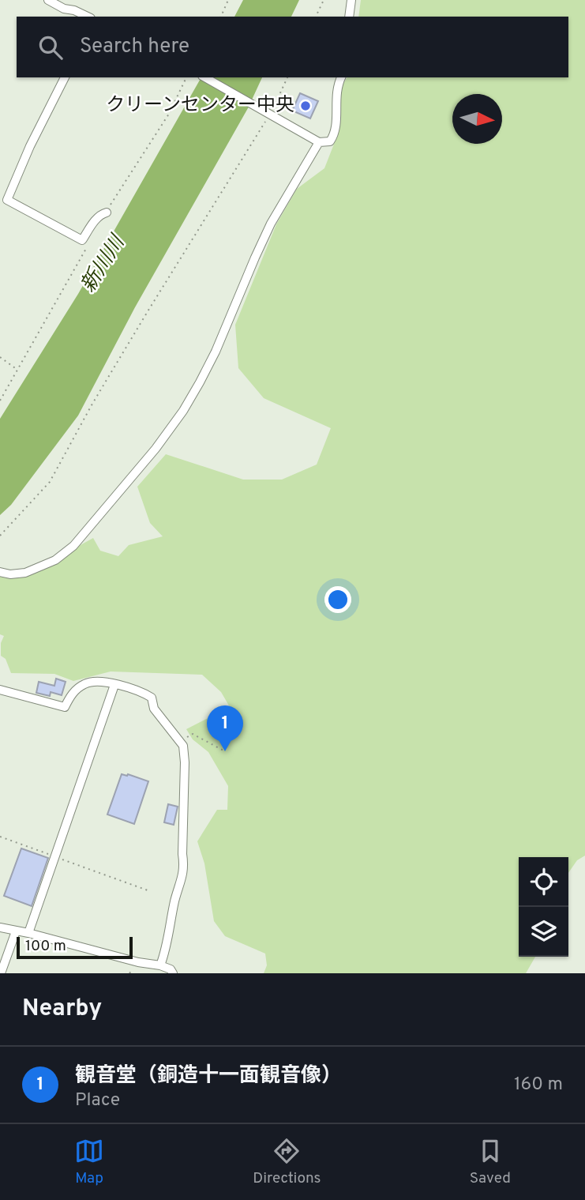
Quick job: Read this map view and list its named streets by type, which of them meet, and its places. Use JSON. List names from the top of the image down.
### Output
{
  "water": ["新川川"],
  "places": ["クリーンセンター中央"],
  "scale_bar": "100 m",
  "north": "right",
  "page": {
    "search": "Search here",
    "pins": "1",
    "scale": "100 m",
    "heading": "Nearby",
    "list": [
      {
        "mark": "1",
        "name": "観音堂（銅造十一面観音像）",
        "note": "Place",
        "value": "160 m"
      }
    ],
    "nav": ["Map", "Directions", "Saved"]
  }
}
